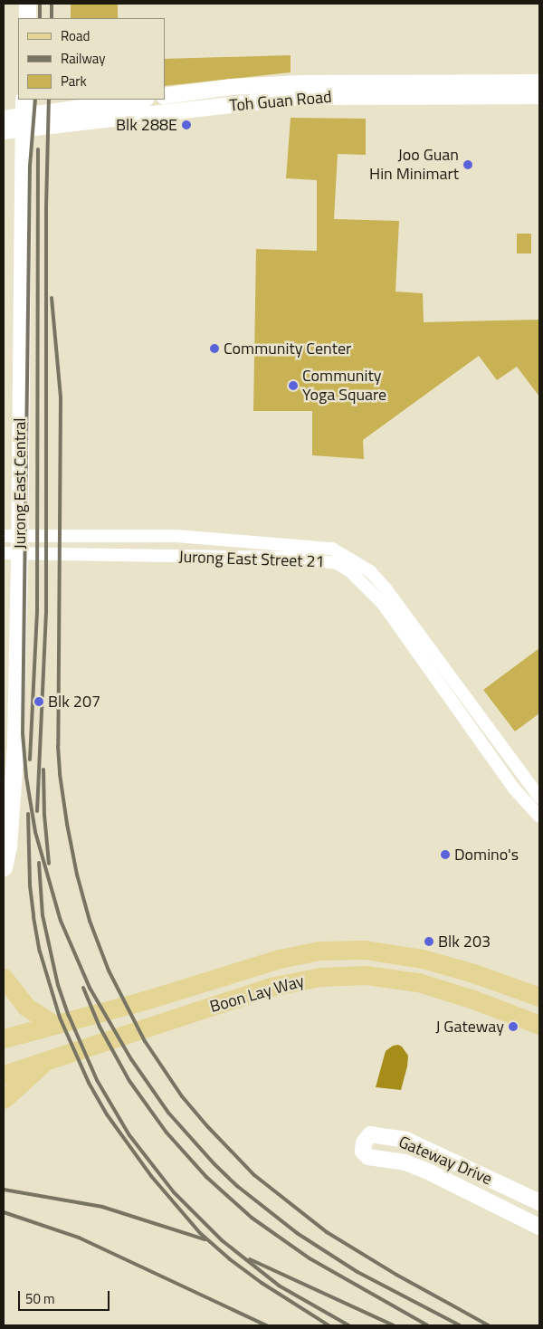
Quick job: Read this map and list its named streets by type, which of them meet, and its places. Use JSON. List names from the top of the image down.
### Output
{
  "streets": {
    "main road": ["Jurong East Central", "Boon Lay Way"],
    "street": ["Toh Guan Road", "Jurong East Street 21", "Gateway Drive"]
  },
  "crossings": [
    ["Toh Guan Road", "Jurong East Central"],
    ["Jurong East Central", "Jurong East Street 21"]
  ],
  "places": [
    "Blk 288E",
    "Joo Guan Hin Minimart",
    "Community Center",
    "Community Yoga Square",
    "Blk 207",
    "Domino's",
    "Blk 203",
    "J Gateway"
  ],
  "legend": ["Road", "Railway", "Park"],
  "scale_bar": "50 m"
}
